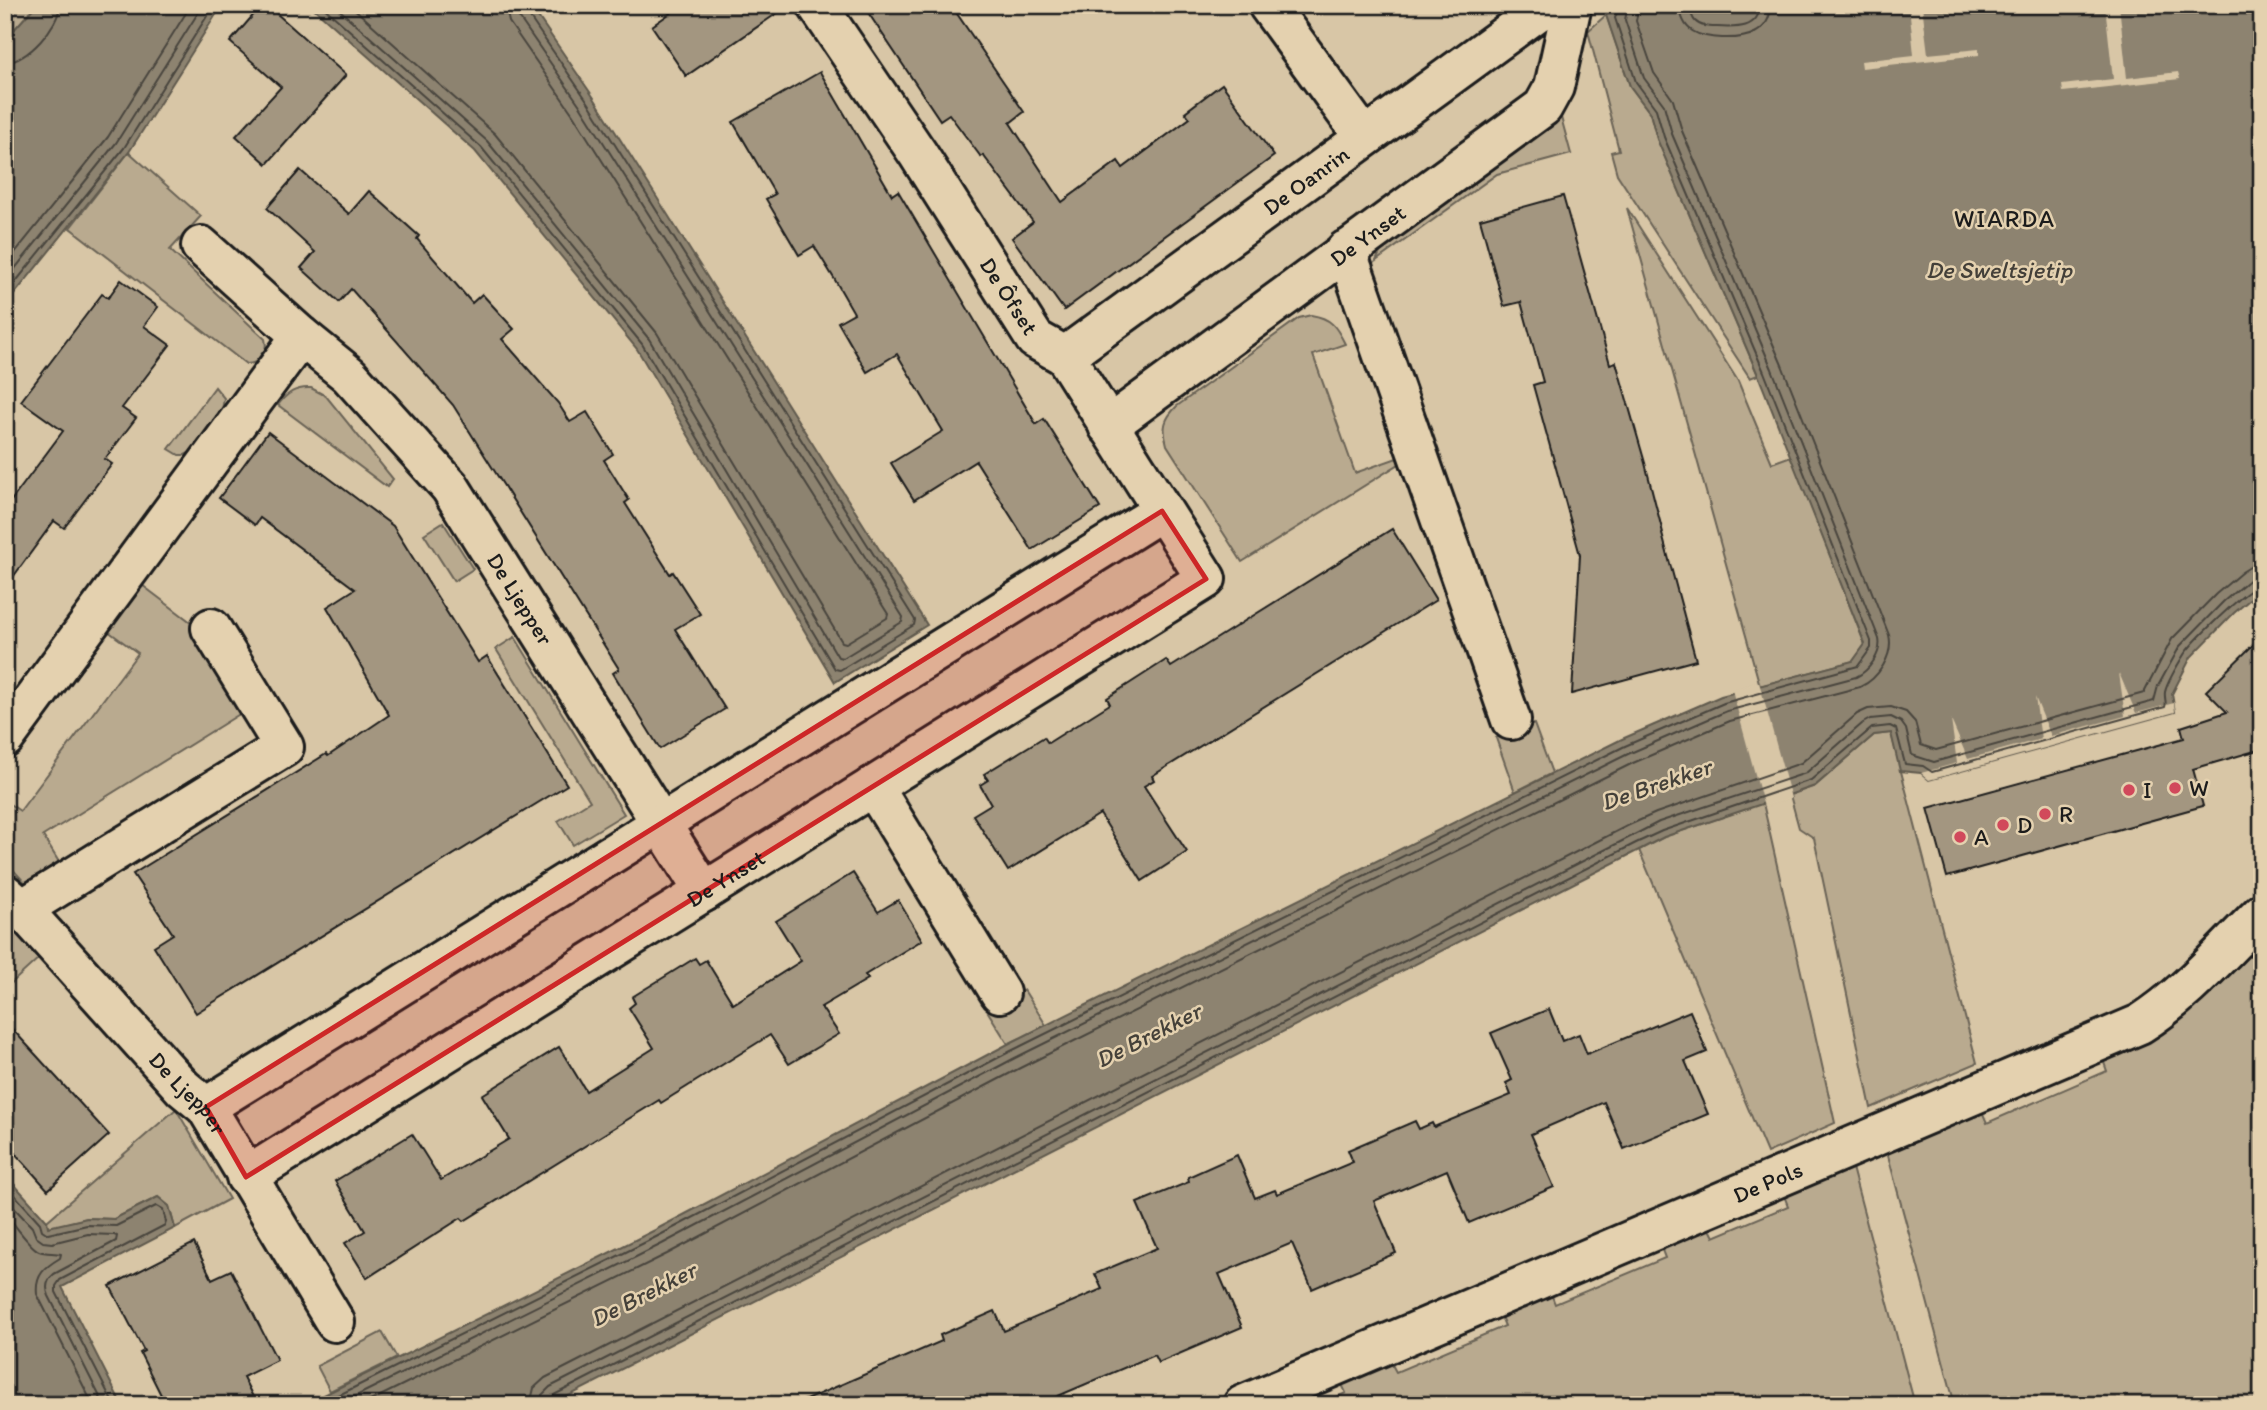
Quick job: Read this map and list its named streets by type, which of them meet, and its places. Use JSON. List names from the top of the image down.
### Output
{
  "streets": {
    "street": [
      "De Oanrin",
      "De Ynset",
      "De Ôfset",
      "De Ljepper",
      "De Pols"
    ]
  },
  "crossings": [
    ["De Oanrin", "De Ôfset"],
    ["De Ynset", "De Ôfset"],
    ["De Ynset", "De Ljepper"]
  ],
  "districts": ["WIARDA"],
  "water": ["De Sweltsjetip", "De Brekker"],
  "places": [
    "W",
    "I",
    "R",
    "D",
    "A"
  ]
}
